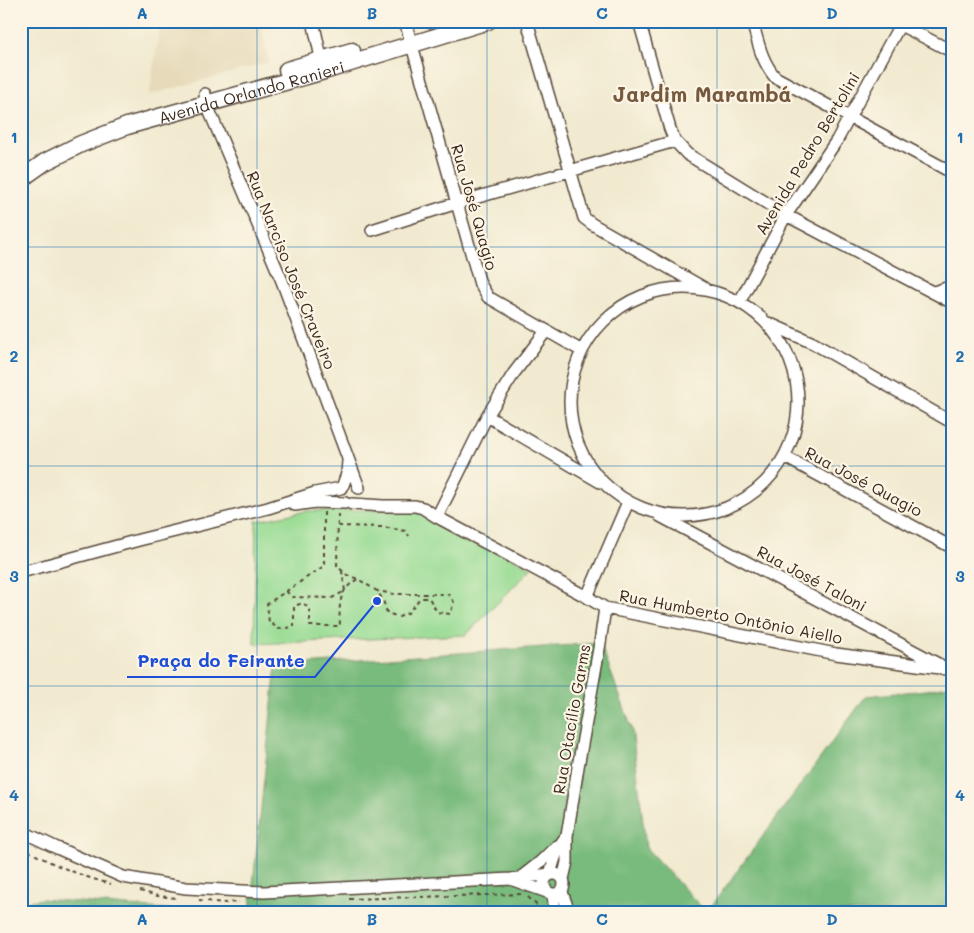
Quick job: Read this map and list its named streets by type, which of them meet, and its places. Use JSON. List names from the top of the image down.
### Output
{
  "streets": {
    "main road": ["Avenida Orlando Ranieri"],
    "street": [
      "Avenida Pedro Bertolini",
      "Rua José Quagio",
      "Rua Narciso José Craveiro",
      "Rua José Taloni",
      "Rua Humberto Ontõnio Aiello",
      "Rua Otacílio Garms"
    ]
  },
  "crossings": [
    ["Avenida Orlando Ranieri", "Rua José Quagio"],
    ["Avenida Orlando Ranieri", "Rua Narciso José Craveiro"],
    ["Rua José Taloni", "Rua Humberto Ontõnio Aiello"],
    ["Rua Humberto Ontõnio Aiello", "Rua Otacílio Garms"]
  ],
  "districts": ["Jardim Marambá"],
  "places": ["Praça do Feirante"],
  "grid": {
    "columns": [
      "A",
      "B",
      "C",
      "D"
    ],
    "rows": [
      "1",
      "2",
      "3",
      "4"
    ]
  }
}
